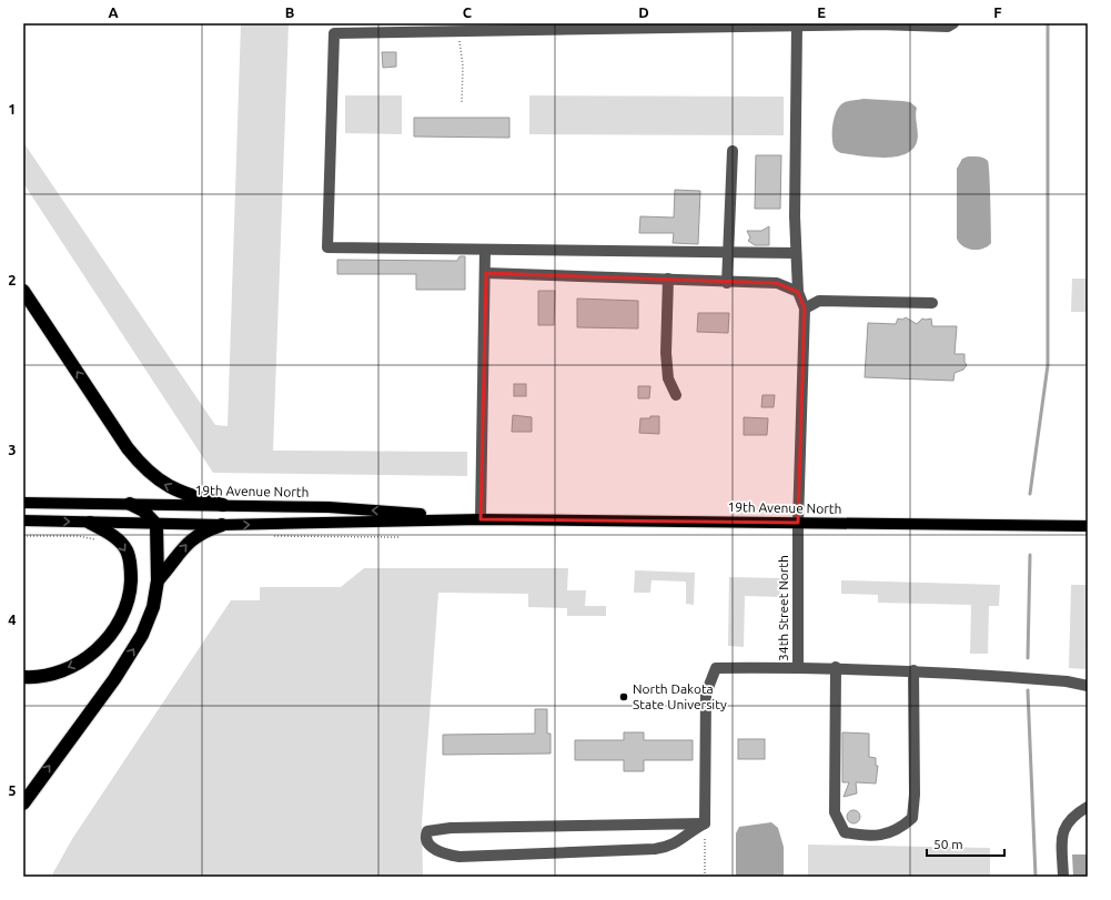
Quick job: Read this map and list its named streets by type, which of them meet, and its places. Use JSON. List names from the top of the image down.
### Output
{
  "streets": {
    "main road": ["19th Avenue North"],
    "street": ["34th Street North"]
  },
  "crossings": [
    ["19th Avenue North", "34th Street North"]
  ],
  "places": ["North Dakota State University"],
  "scale_bar": "50 m",
  "grid": {
    "columns": [
      "A",
      "B",
      "C",
      "D",
      "E",
      "F"
    ],
    "rows": [
      "1",
      "2",
      "3",
      "4",
      "5"
    ]
  }
}
